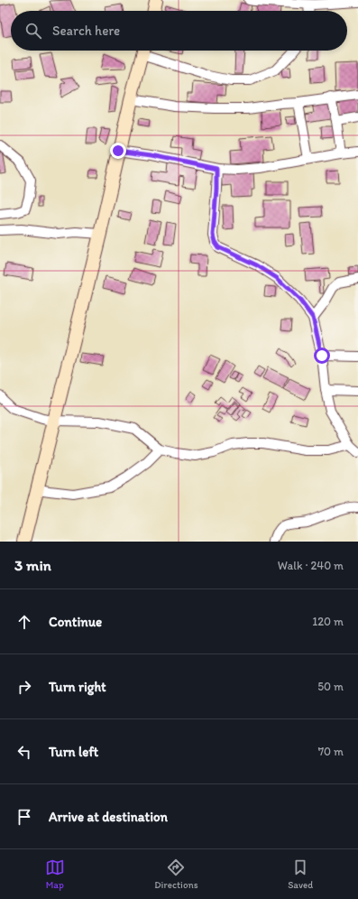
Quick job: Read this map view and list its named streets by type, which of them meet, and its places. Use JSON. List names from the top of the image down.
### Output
{
  "page": {
    "search": "Search here",
    "heading": ["3 min", "Walk · 240 m"],
    "list": [
      ["Continue", "120 m"],
      ["Turn right", "50 m"],
      ["Turn left", "70 m"],
      "Arrive at destination"
    ],
    "nav": ["Map", "Directions", "Saved"]
  }
}
